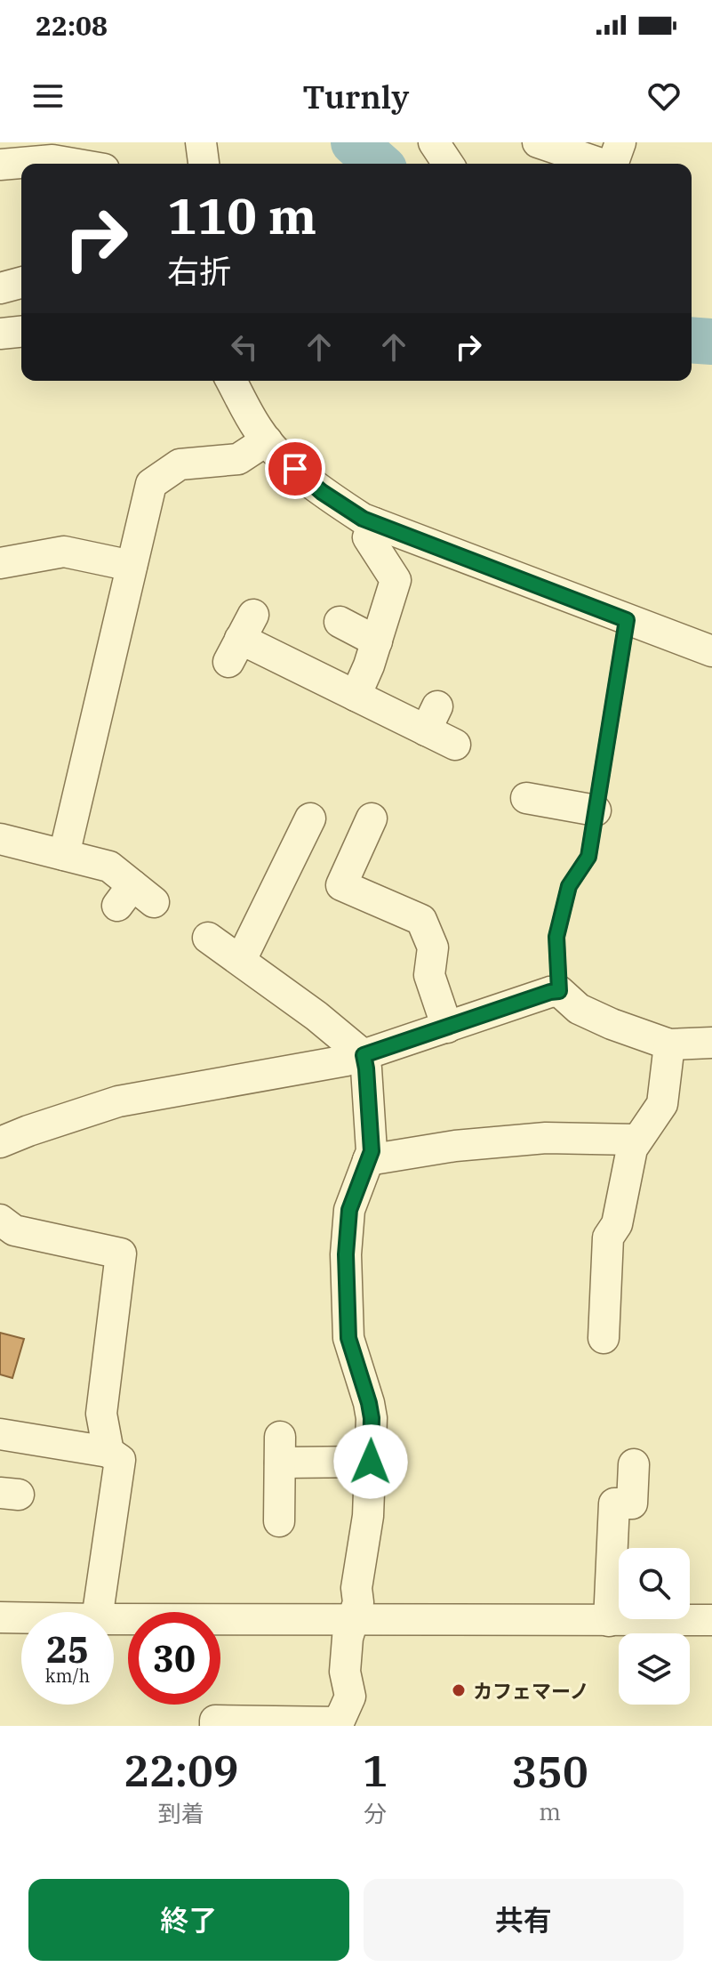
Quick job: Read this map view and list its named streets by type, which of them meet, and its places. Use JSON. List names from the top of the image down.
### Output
{
  "places": ["カフェマーノ"],
  "page": {
    "status": "22:08",
    "header": "Turnly",
    "turn": ["110 m", "右折"],
    "speed": "25 km/h",
    "limit": "30",
    "eta": [
      "22:09",
      "到着",
      "1",
      "分",
      "350",
      "m"
    ],
    "buttons": ["終了", "共有"]
  }
}
